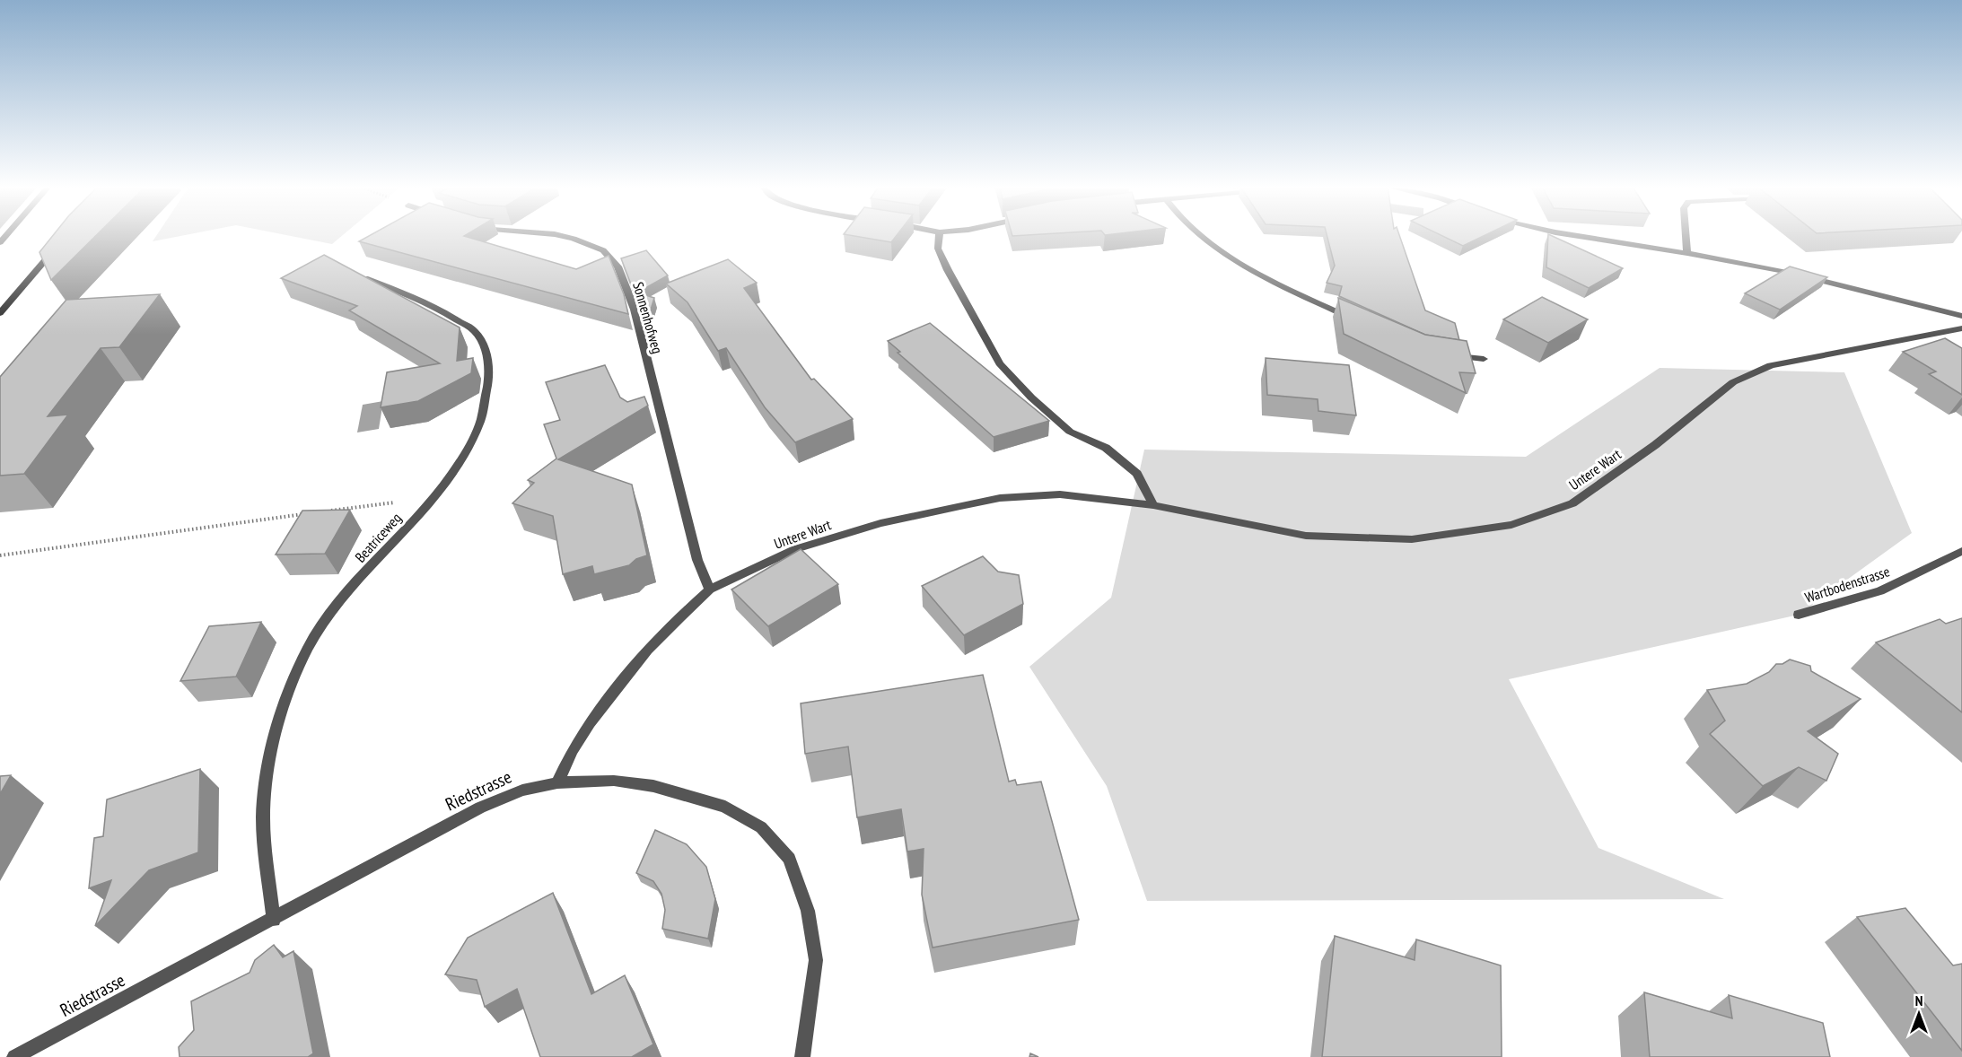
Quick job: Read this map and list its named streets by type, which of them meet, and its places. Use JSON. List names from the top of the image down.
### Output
{
  "streets": {
    "street": [
      "Sonnenhofweg",
      "Untere Wart",
      "Beatriceweg",
      "Wartbodenstrasse",
      "Riedstrasse"
    ]
  },
  "crossings": [
    ["Sonnenhofweg", "Untere Wart"],
    ["Untere Wart", "Riedstrasse"],
    ["Beatriceweg", "Riedstrasse"]
  ],
  "north": "top"
}
